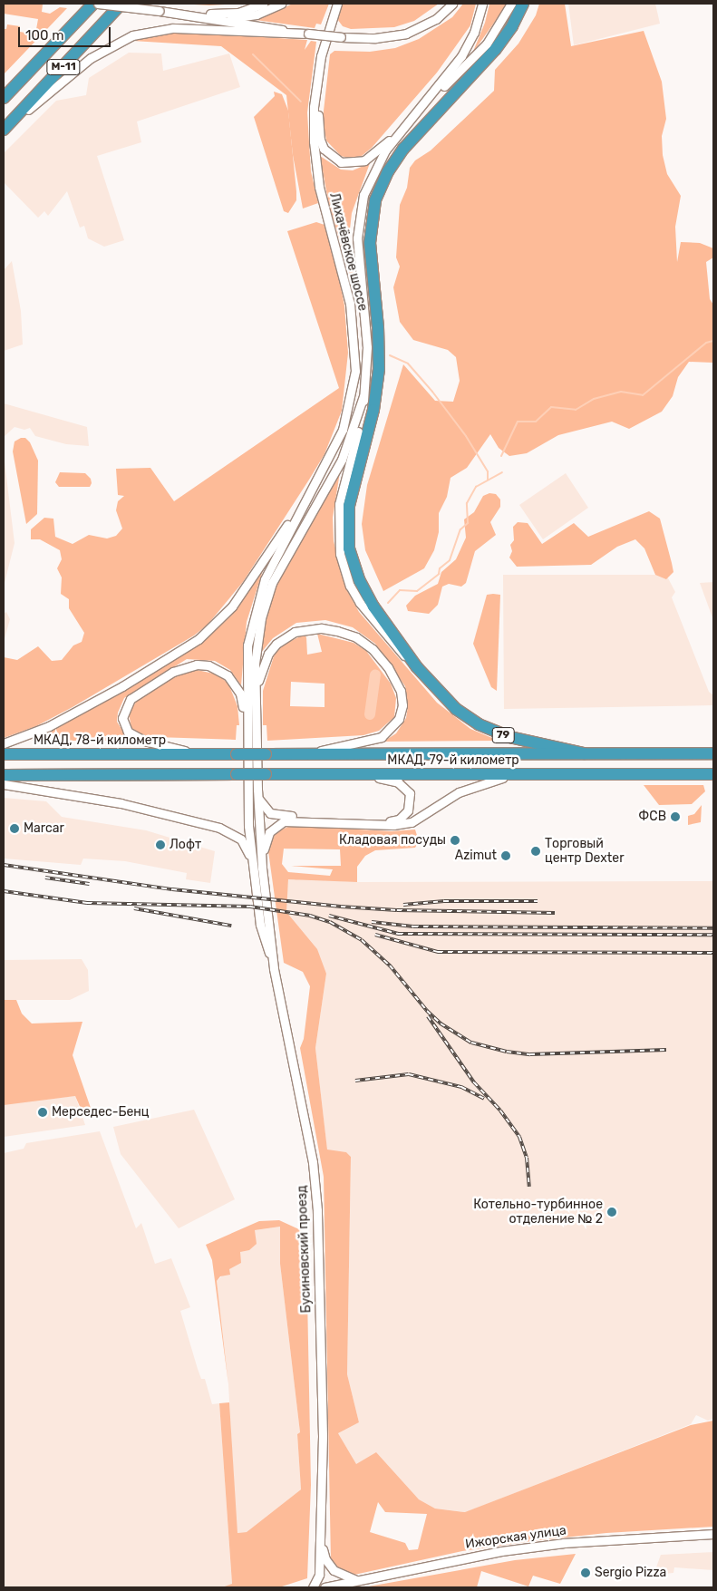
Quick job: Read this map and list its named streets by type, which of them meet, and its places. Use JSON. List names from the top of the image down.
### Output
{
  "streets": {
    "highway": [
      "М-11",
      "79",
      "МКАД, 78-й километр",
      "МКАД, 79-й километр"
    ],
    "main road": ["Лихачёвское шоссе", "Бусиновский проезд", "Ижорская улица"]
  },
  "crossings": [
    ["79", "МКАД, 79-й километр"],
    ["МКАД, 78-й километр", "МКАД, 79-й километр"]
  ],
  "places": [
    "ФСВ",
    "Marcar",
    "Кладовая посуды",
    "Лофт",
    "Торговый центр Dexter",
    "Azimut",
    "Мерседес-Бенц",
    "Котельно-турбинное отделение № 2",
    "Sergio Pizza"
  ],
  "scale_bar": "100 m"
}
